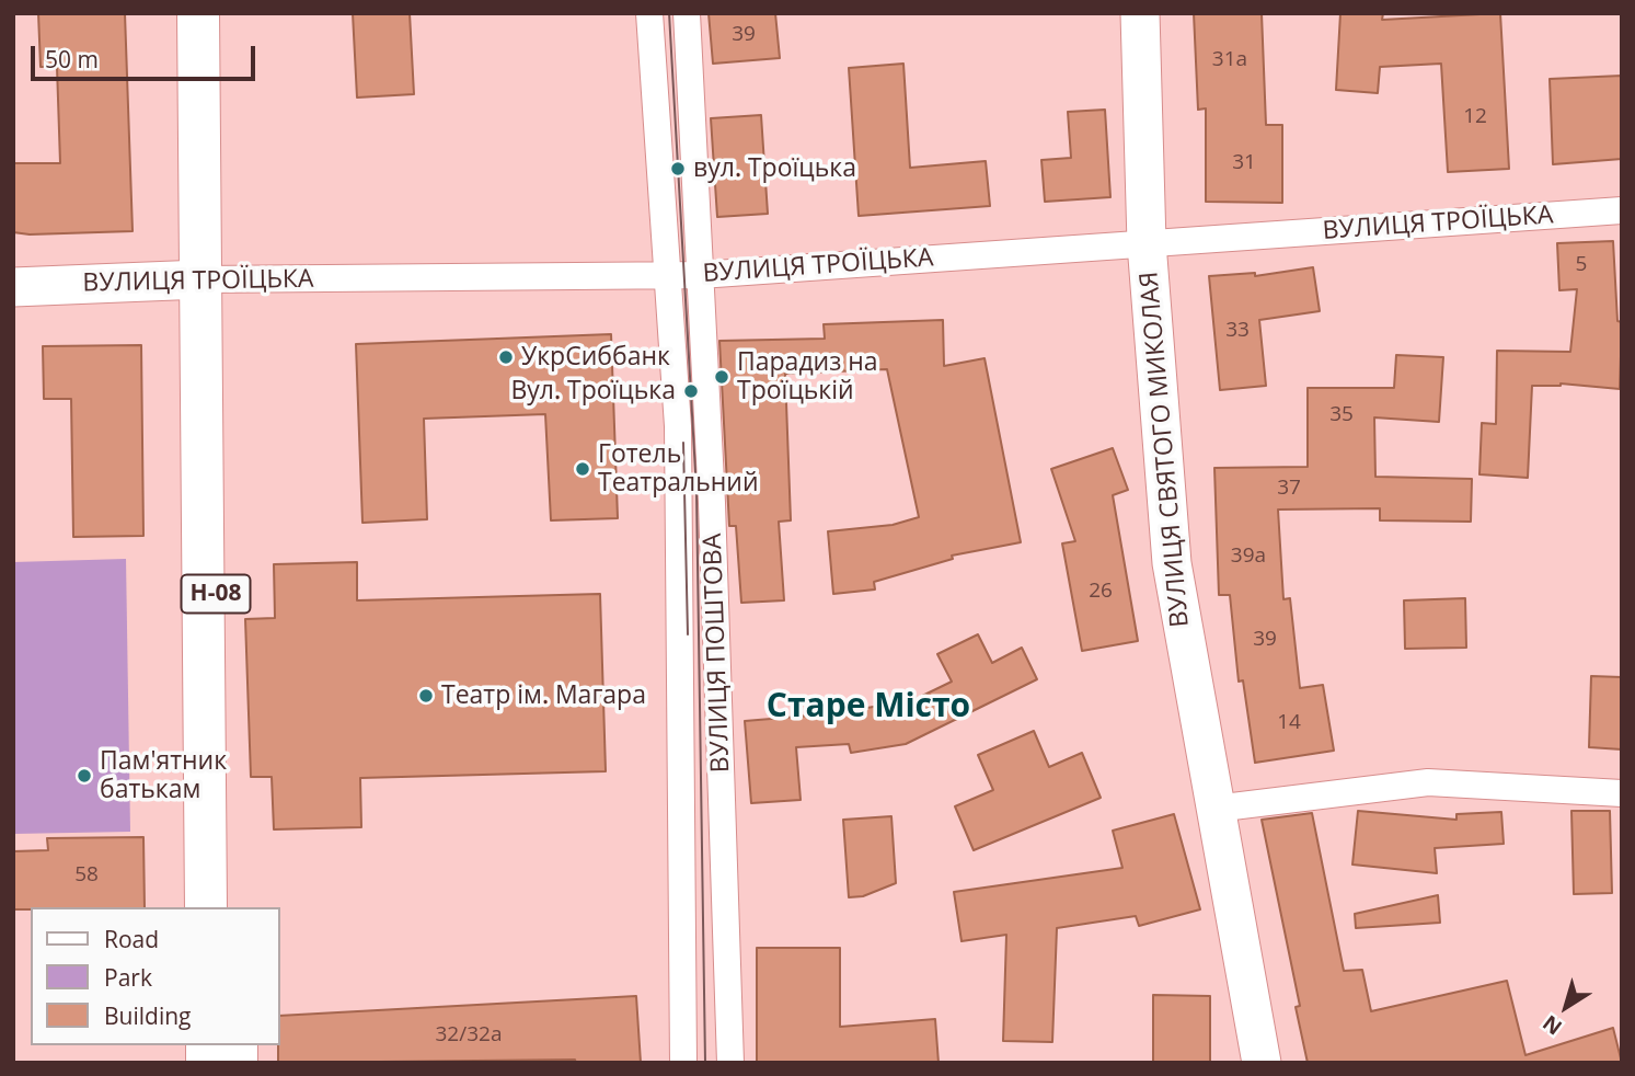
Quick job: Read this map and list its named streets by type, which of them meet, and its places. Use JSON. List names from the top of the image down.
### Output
{
  "streets": {
    "main road": ["Н-08"],
    "street": ["ВУЛИЦЯ ТРОЇЦЬКА", "ВУЛИЦЯ СВЯТОГО МИКОЛАЯ", "ВУЛИЦЯ ПОШТОВА"]
  },
  "crossings": [
    ["ВУЛИЦЯ ТРОЇЦЬКА", "ВУЛИЦЯ СВЯТОГО МИКОЛАЯ"],
    ["ВУЛИЦЯ ТРОЇЦЬКА", "Н-08"],
    ["ВУЛИЦЯ ТРОЇЦЬКА", "ВУЛИЦЯ ПОШТОВА"]
  ],
  "districts": ["Старе Місто"],
  "places": [
    "вул. Троїцька",
    "УкрСиббанк",
    "Парадиз на Троїцькій",
    "Вул. Троїцька",
    "Готель Театральний",
    "Театр ім. Магара",
    "Пам'ятник батькам"
  ],
  "house_numbers": [
    "39",
    "31а",
    "12",
    "31",
    "5",
    "33",
    "35",
    "37",
    "39а",
    "26",
    "39",
    "14",
    "58",
    "32/32а"
  ],
  "legend": ["Road", "Park", "Building"],
  "scale_bar": "50 m",
  "north": "bottom left"
}
